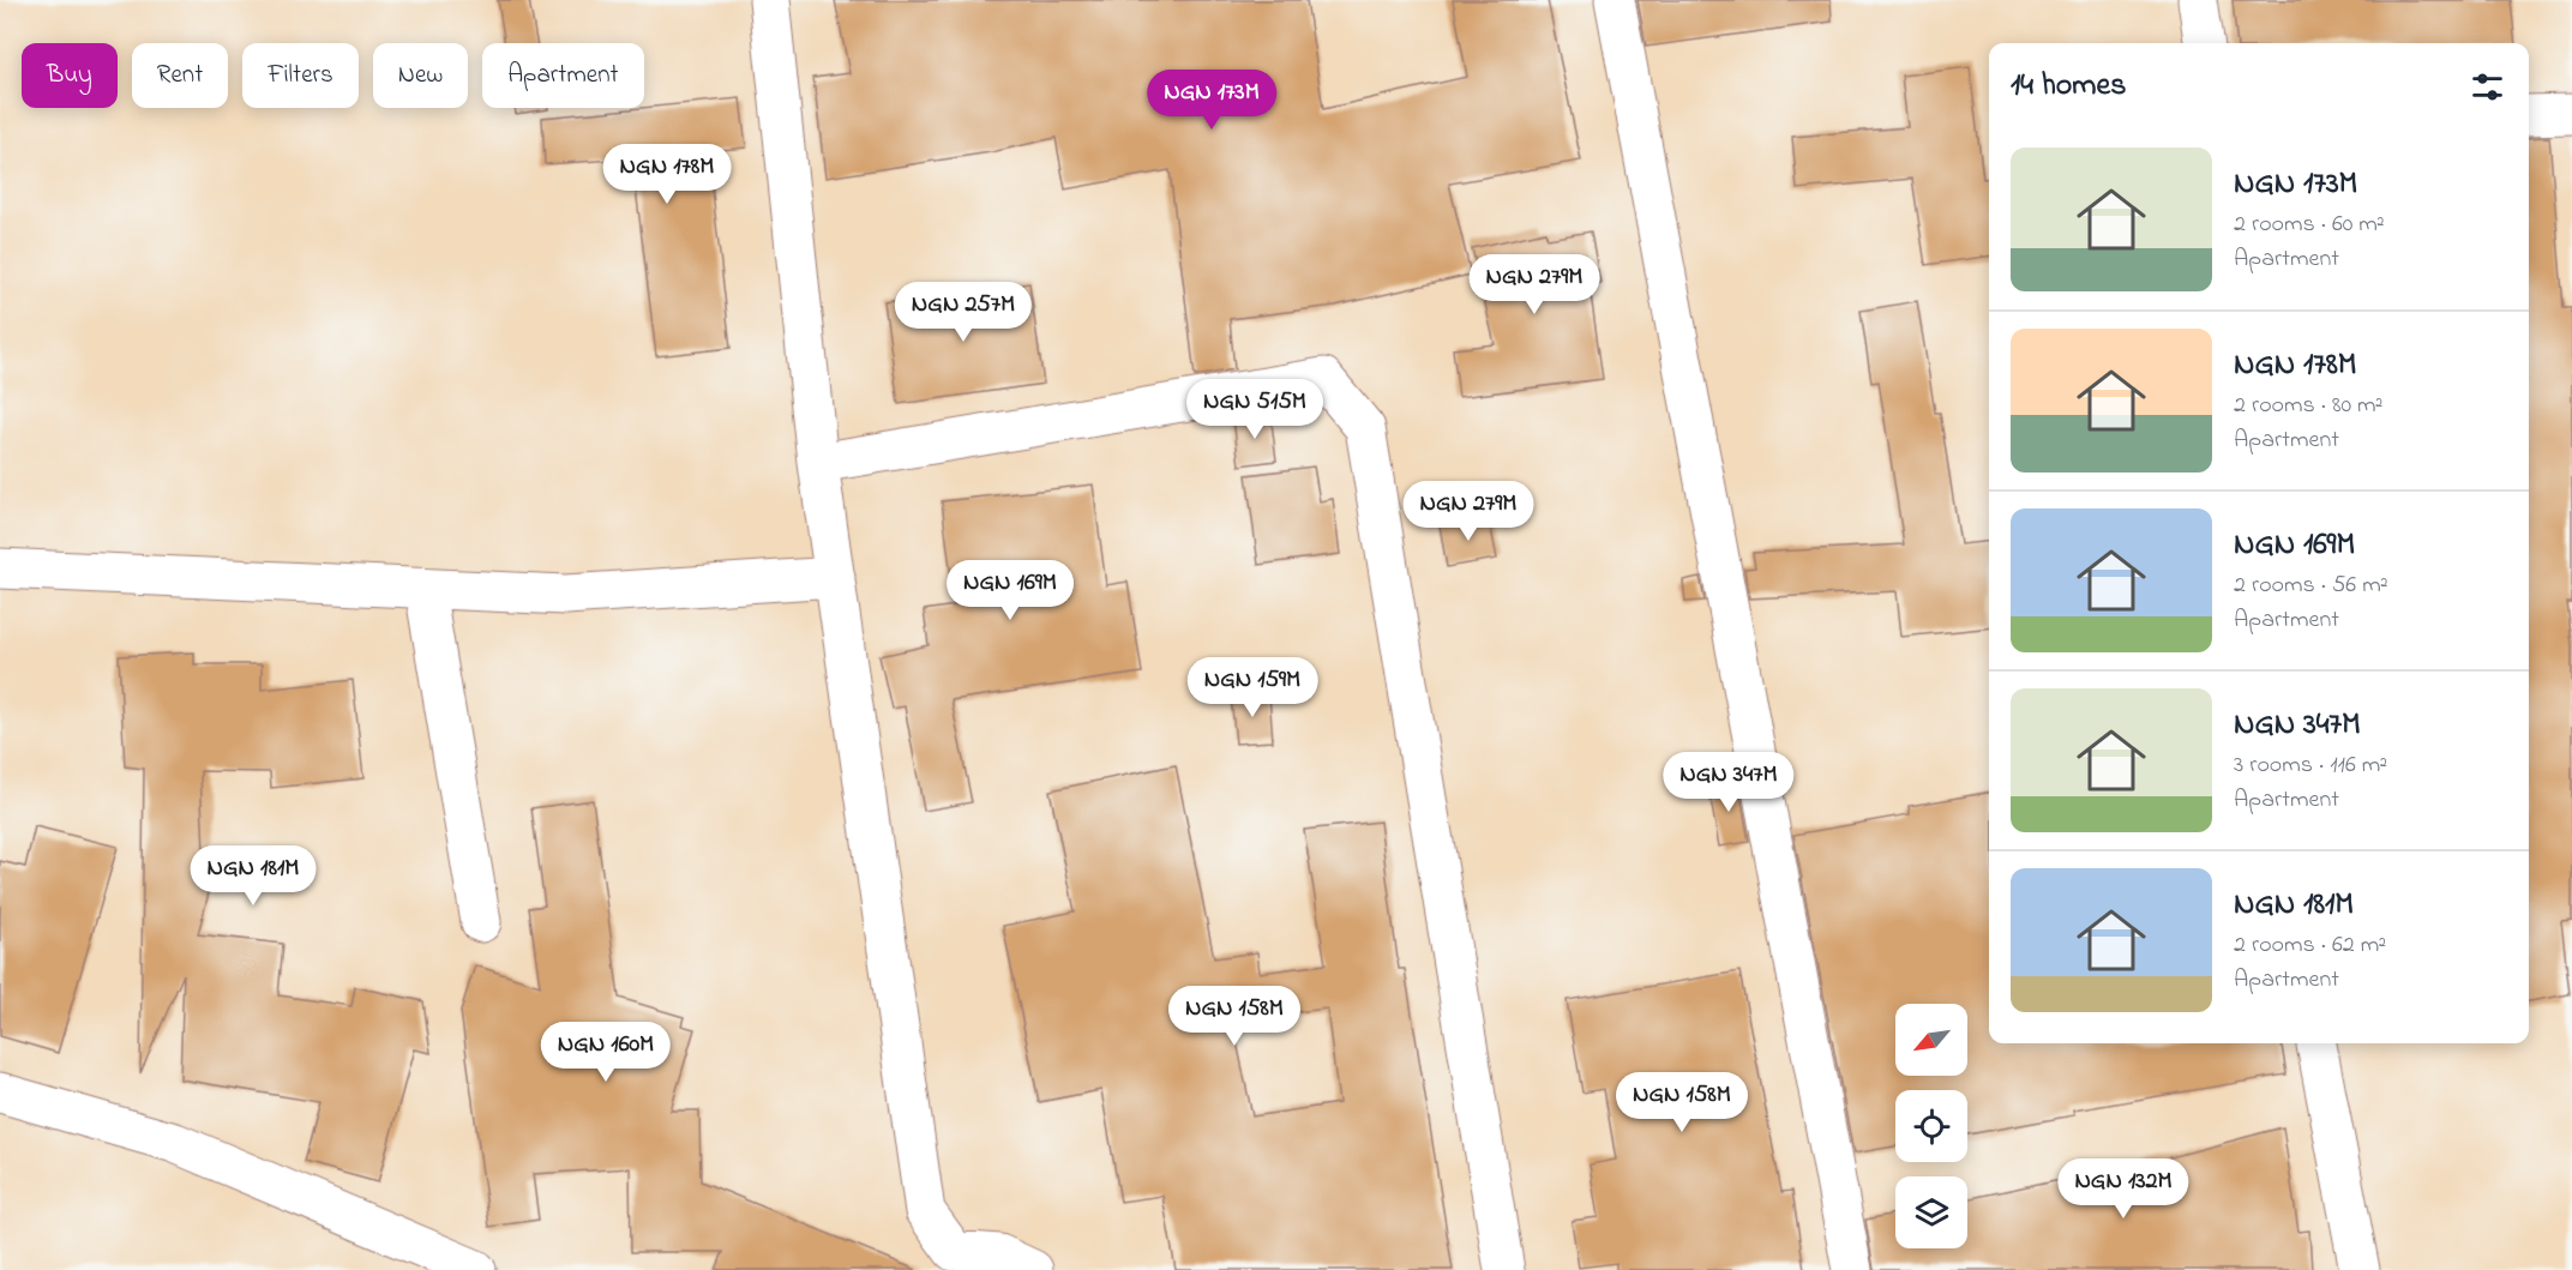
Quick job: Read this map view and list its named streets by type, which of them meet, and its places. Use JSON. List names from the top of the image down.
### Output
{
  "north": "bottom left",
  "page": {
    "chip": [
      "Buy",
      "Rent",
      "Filters",
      "New",
      "Apartment"
    ],
    "heading": "14 homes",
    "price": [
      "NGN 173M",
      "NGN 178M",
      "NGN 279M",
      "NGN 257M",
      "NGN 515M",
      "NGN 279M",
      "NGN 169M",
      "NGN 159M",
      "NGN 347M",
      "NGN 181M",
      "NGN 158M",
      "NGN 160M",
      "NGN 158M",
      "NGN 132M"
    ],
    "list": [
      {
        "name": "NGN 173M",
        "note": "2 rooms · 60 m² · Apartment"
      },
      {
        "name": "NGN 178M",
        "note": "2 rooms · 80 m² · Apartment"
      },
      {
        "name": "NGN 169M",
        "note": "2 rooms · 56 m² · Apartment"
      },
      {
        "name": "NGN 347M",
        "note": "3 rooms · 116 m² · Apartment"
      },
      {
        "name": "NGN 181M",
        "note": "2 rooms · 62 m² · Apartment"
      }
    ]
  }
}
